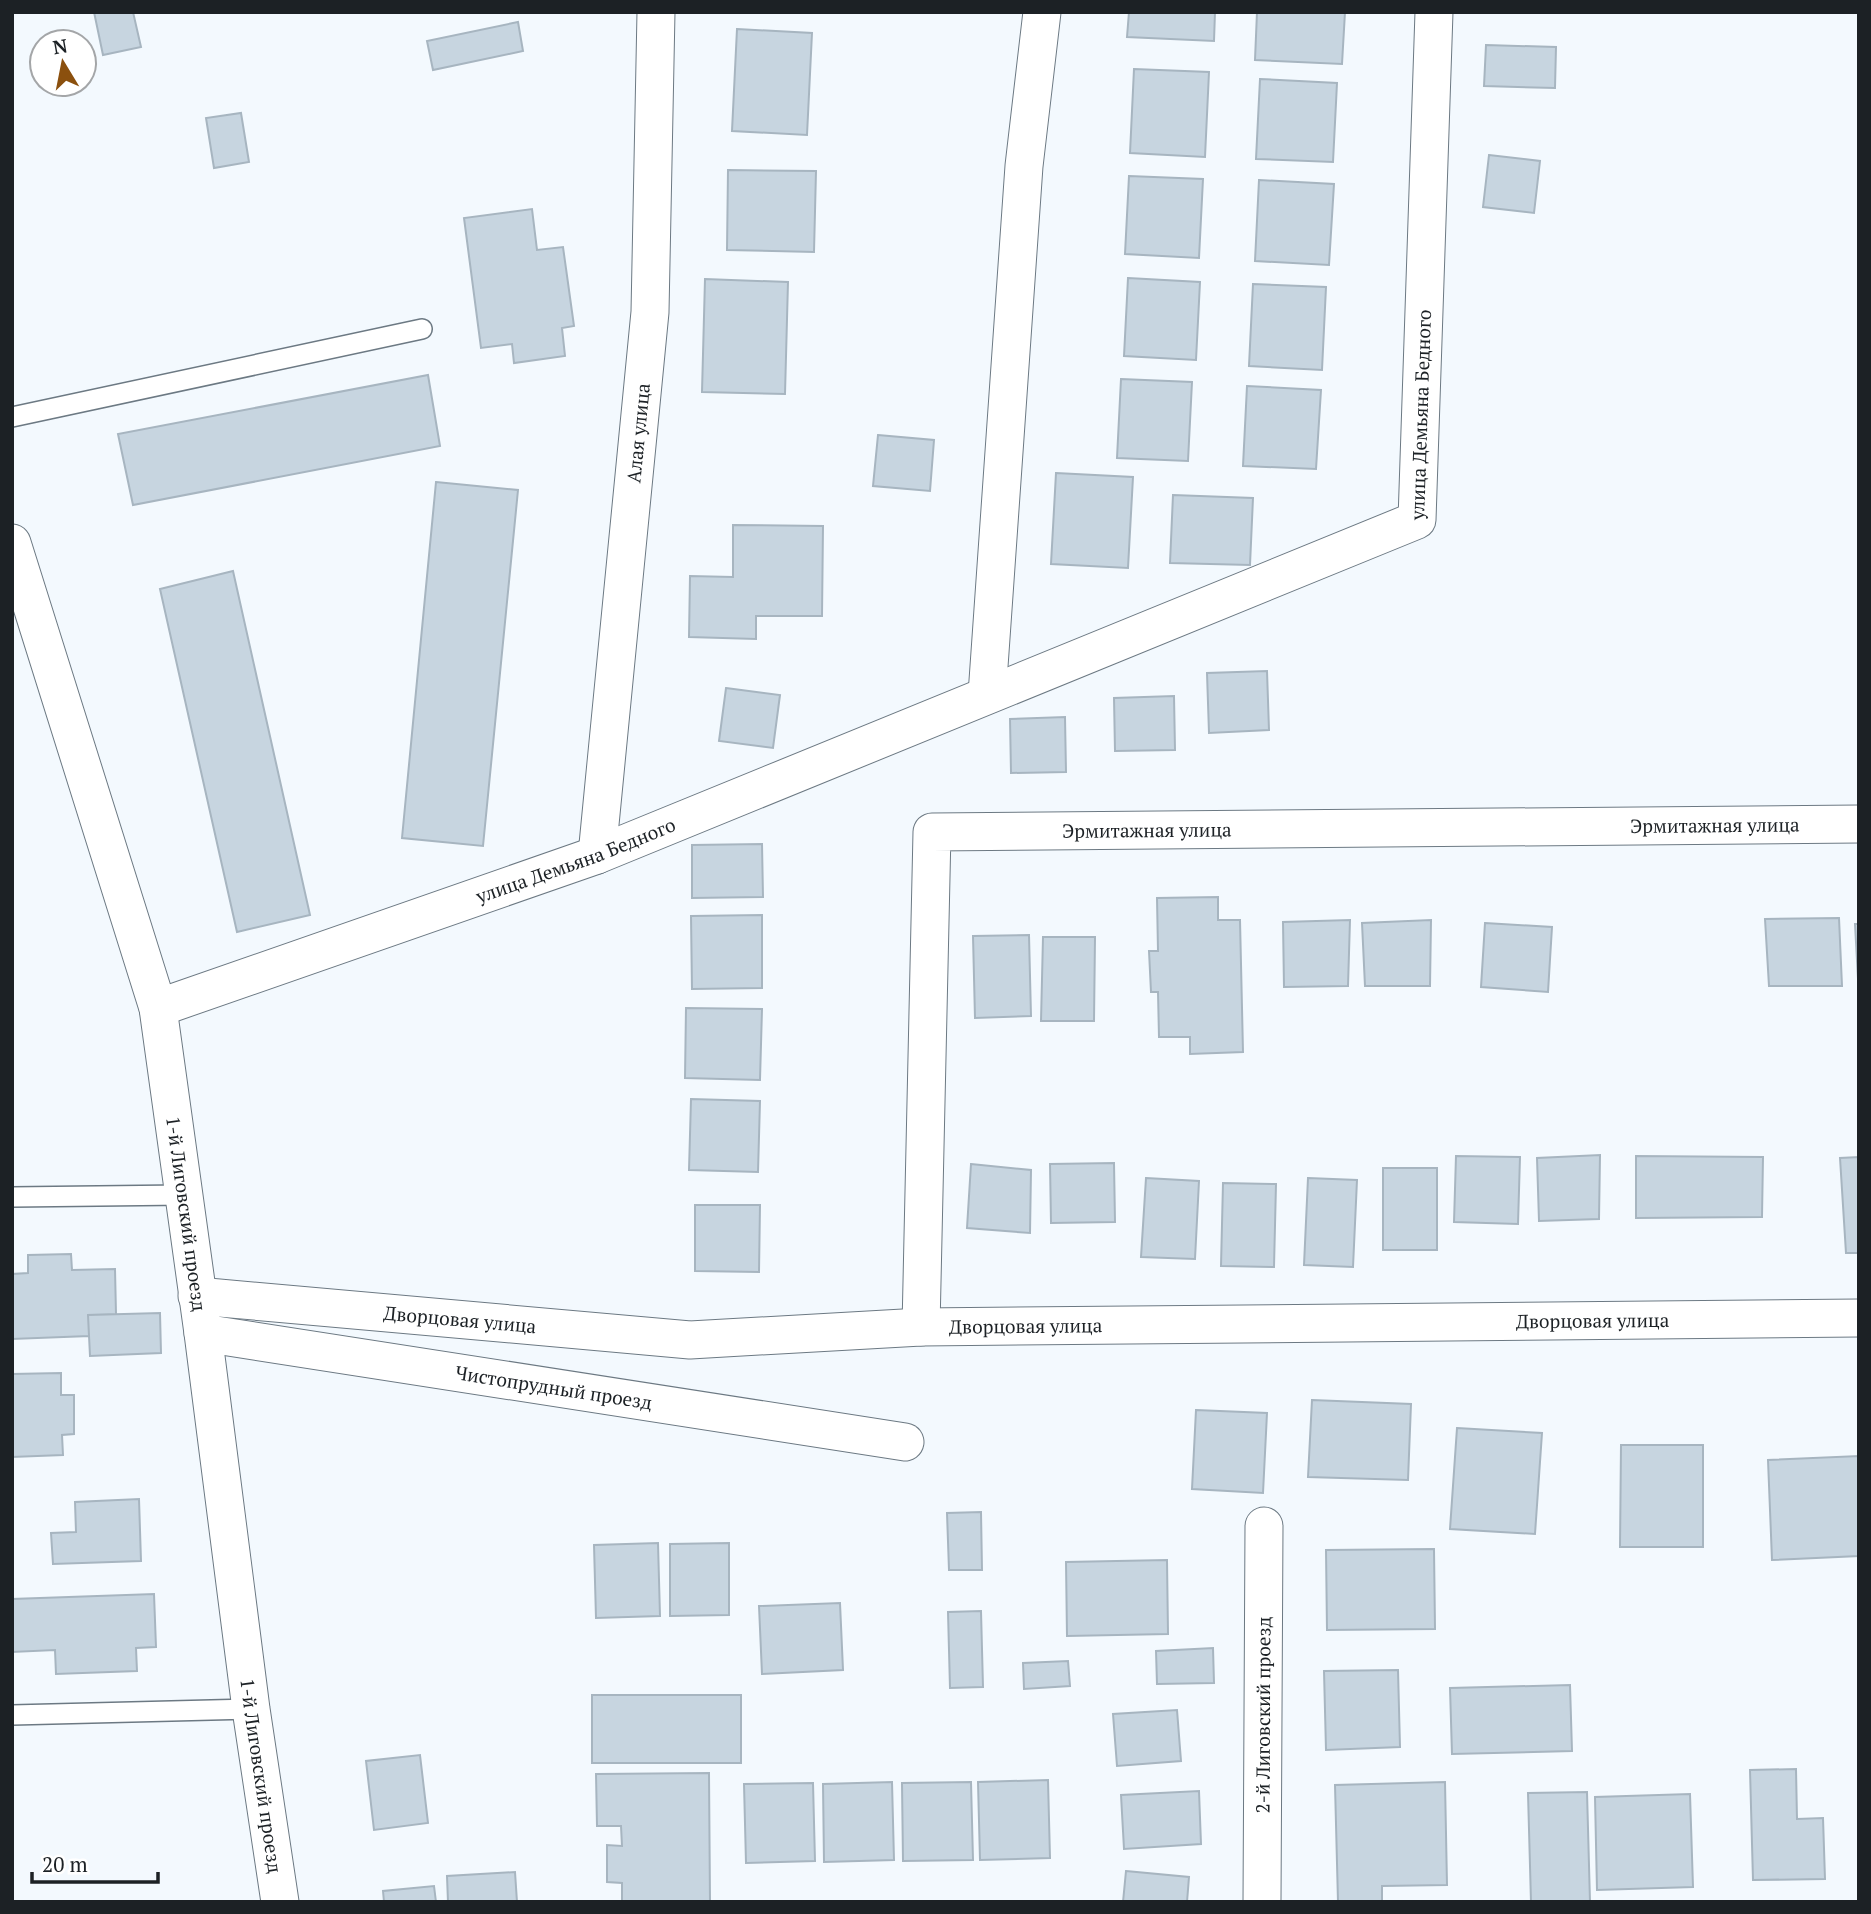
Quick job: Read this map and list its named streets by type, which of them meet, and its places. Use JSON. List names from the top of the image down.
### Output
{
  "streets": {
    "street": [
      "улица Демьяна Бедного",
      "Алая улица",
      "Эрмитажная улица",
      "1-й Лиговский проезд",
      "Дворцовая улица",
      "Чистопрудный проезд",
      "2-й Лиговский проезд"
    ]
  },
  "crossings": [
    ["улица Демьяна Бедного", "Алая улица"],
    ["улица Демьяна Бедного", "1-й Лиговский проезд"],
    ["Эрмитажная улица", "Дворцовая улица"],
    ["1-й Лиговский проезд", "Дворцовая улица"],
    ["1-й Лиговский проезд", "Чистопрудный проезд"]
  ],
  "scale_bar": "20 m",
  "north": "top"
}
